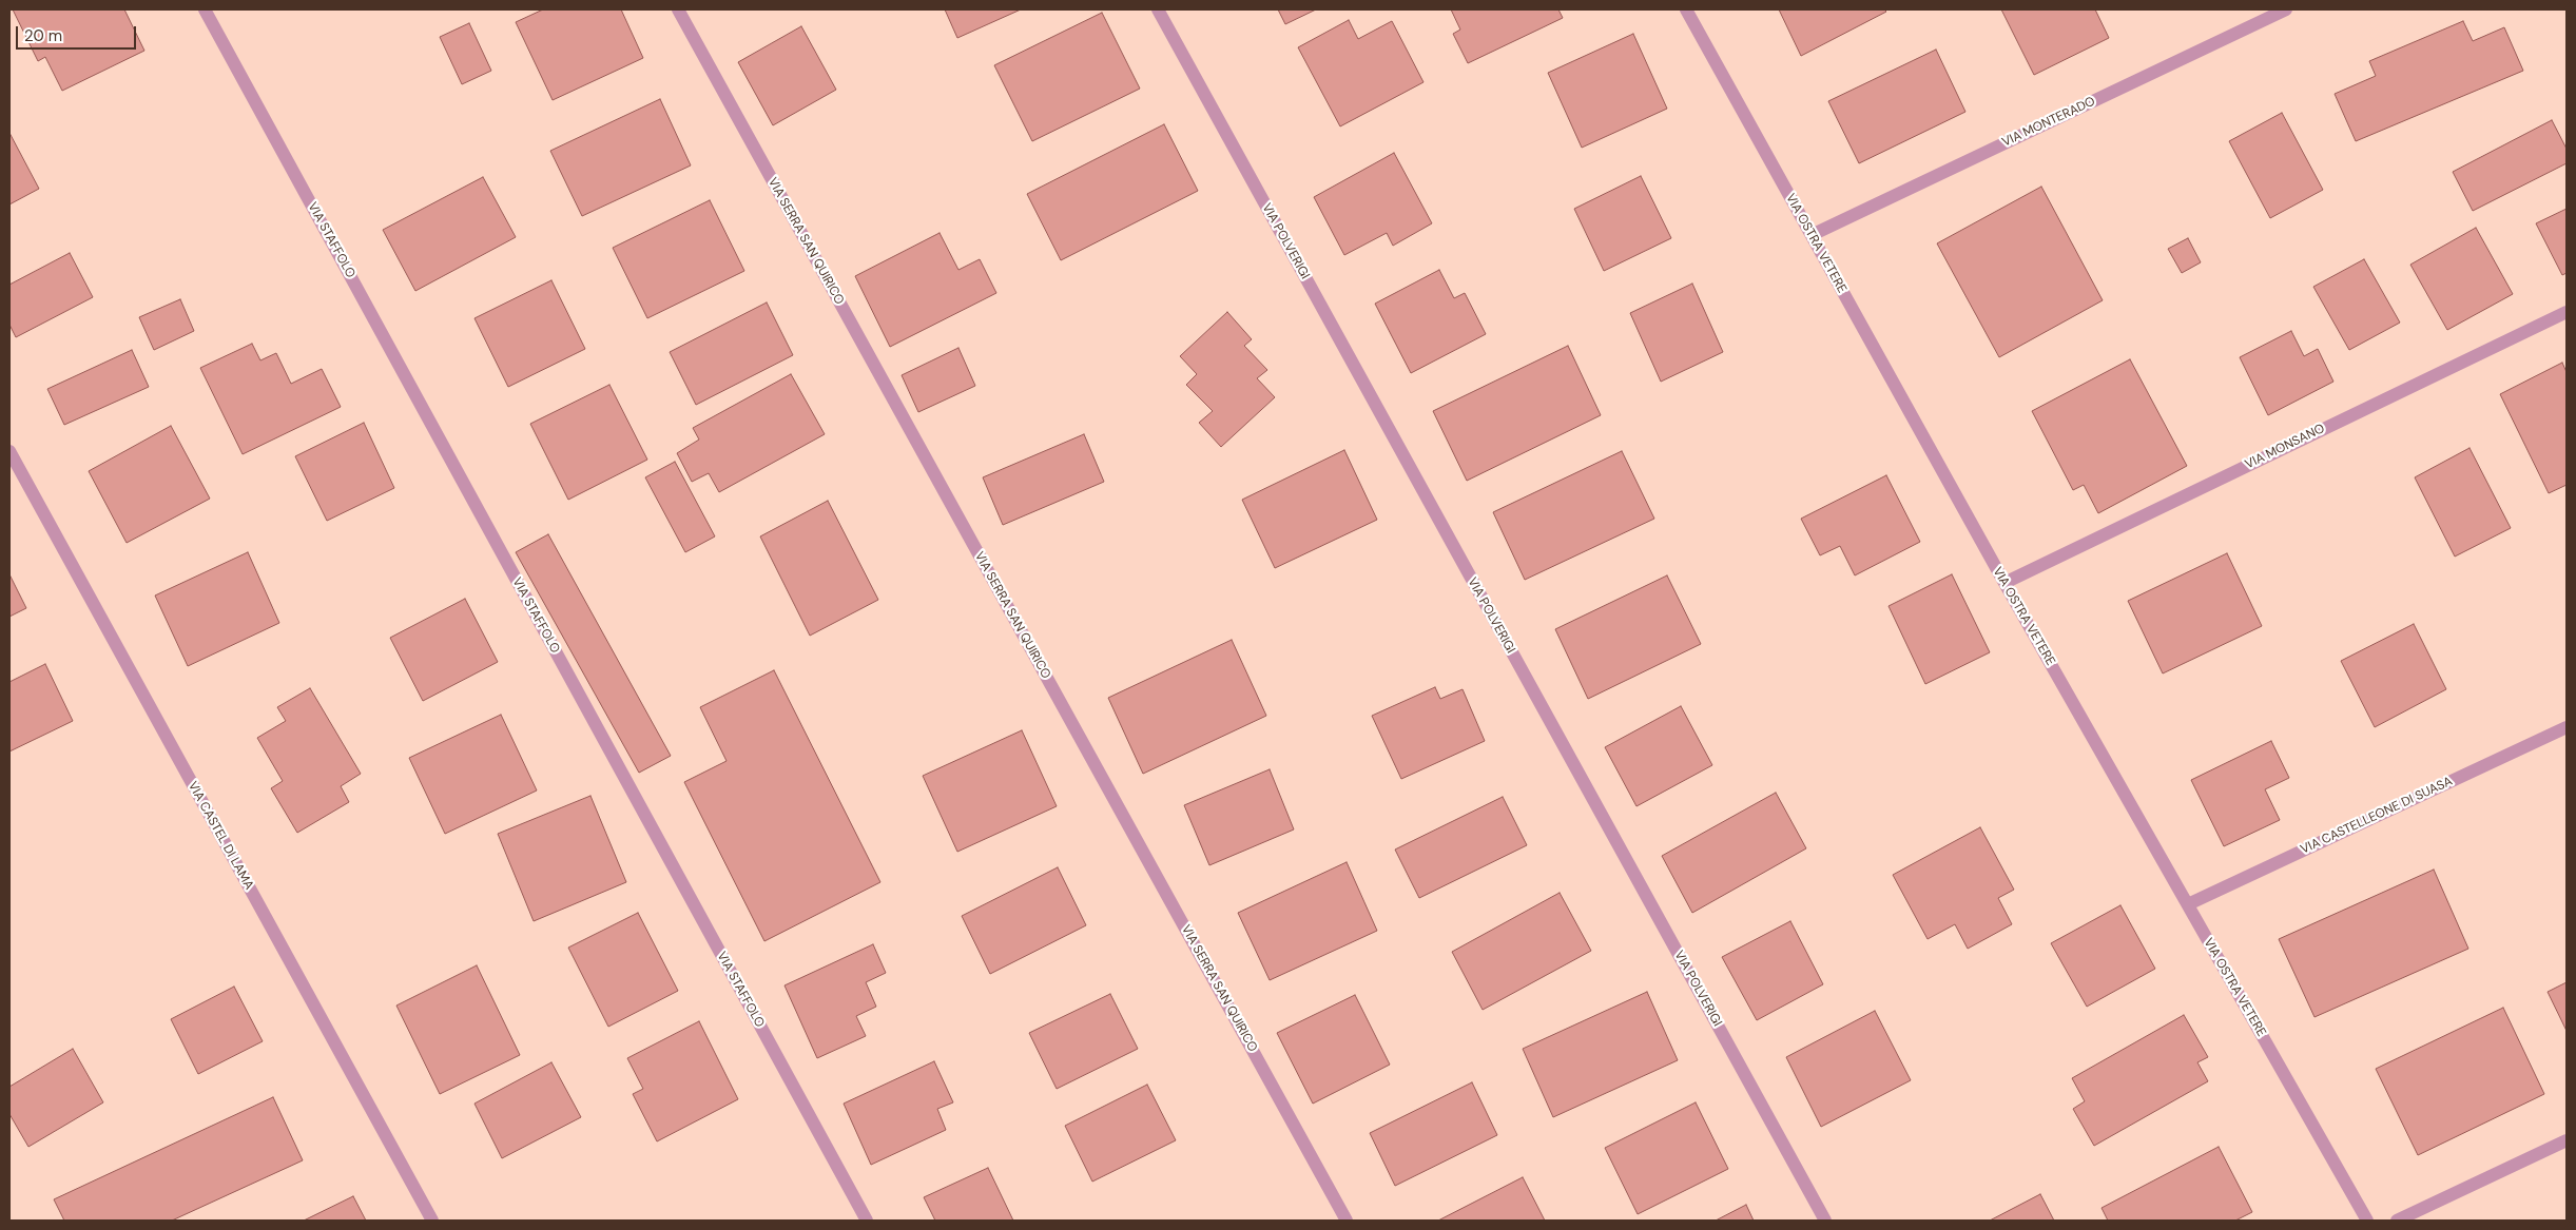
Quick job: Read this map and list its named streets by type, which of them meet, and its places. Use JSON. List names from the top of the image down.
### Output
{
  "streets": {
    "street": [
      "VIA MONTERADO",
      "VIA STAFFOLO",
      "VIA SERRA SAN QUIRICO",
      "VIA POLVERIGI",
      "VIA OSTRA VETERE",
      "VIA MONSANO",
      "VIA CASTELLEONE DI SUASA",
      "VIA CASTEL DI LAMA"
    ]
  },
  "crossings": [
    ["VIA MONTERADO", "VIA OSTRA VETERE"],
    ["VIA OSTRA VETERE", "VIA MONSANO"],
    ["VIA OSTRA VETERE", "VIA CASTELLEONE DI SUASA"]
  ],
  "scale_bar": "20 m"
}
